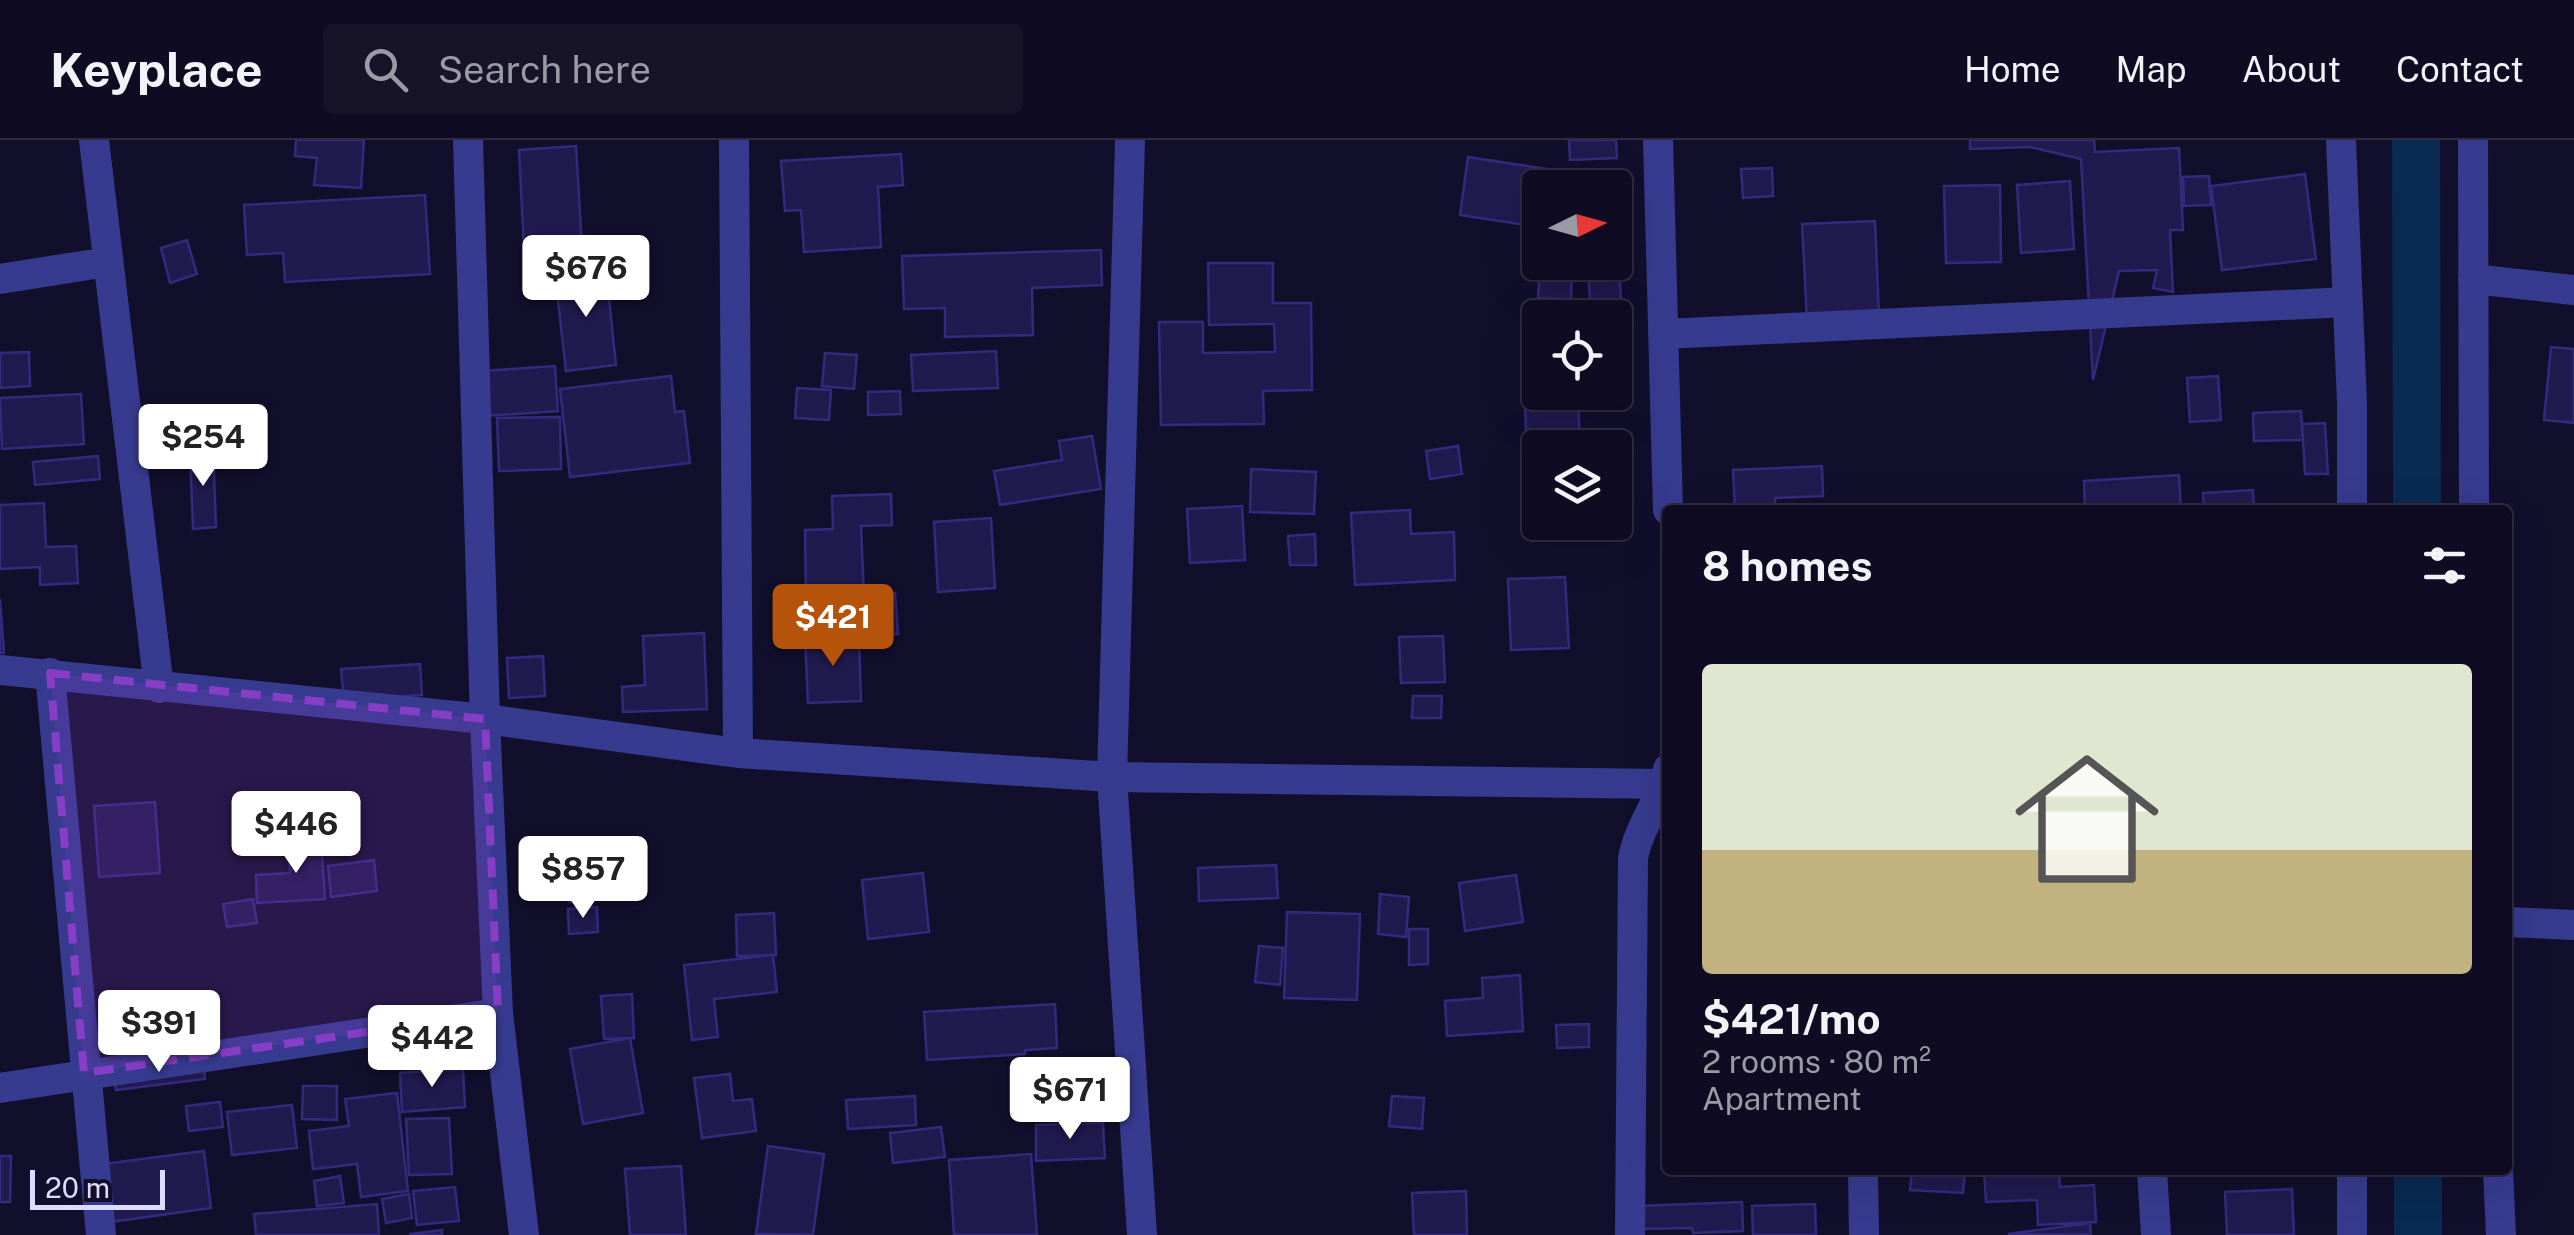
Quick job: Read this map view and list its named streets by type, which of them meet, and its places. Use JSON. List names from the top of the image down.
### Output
{
  "scale_bar": "20 m",
  "north": "right",
  "page": {
    "header": "Keyplace",
    "search": "Search here",
    "nav": [
      "Home",
      "Map",
      "About",
      "Contact"
    ],
    "price": [
      "$676",
      "$254",
      "$421",
      "$446",
      "$857",
      "$391",
      "$442",
      "$671"
    ],
    "heading": "8 homes",
    "list": [
      {
        "name": "$421/mo",
        "note": "2 rooms · 80 m² · Apartment"
      }
    ],
    "scale": "20 m"
  }
}
